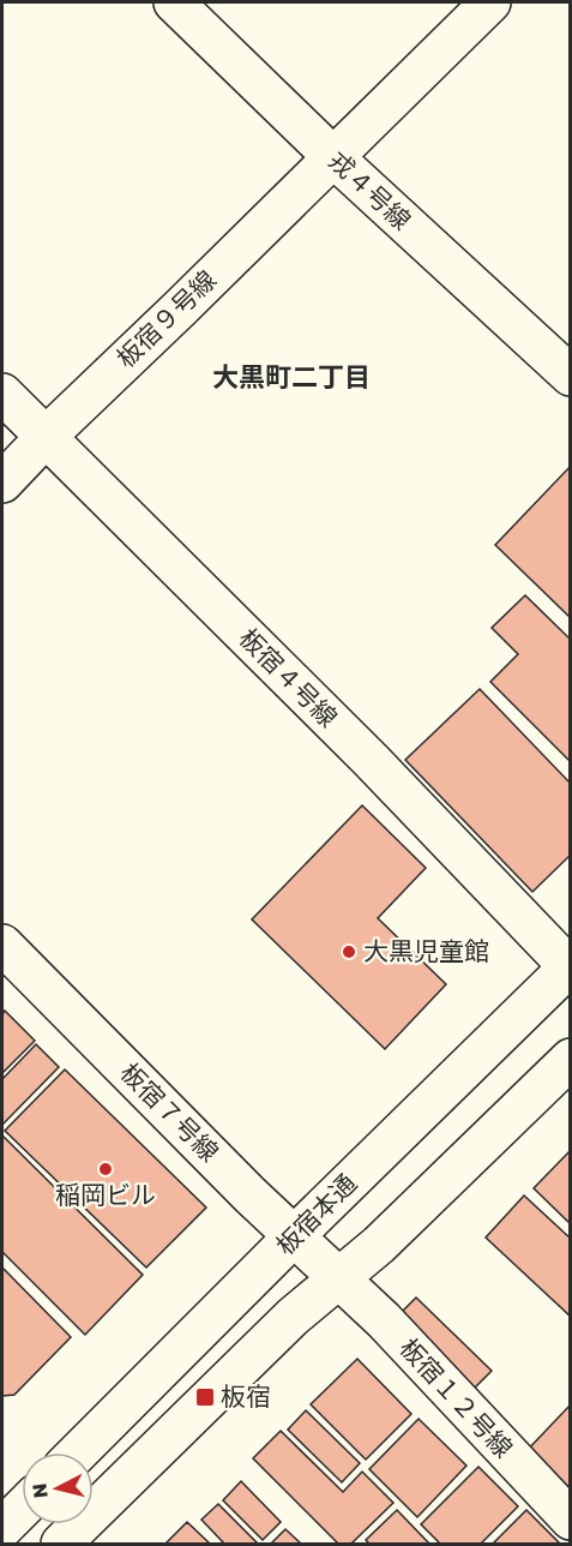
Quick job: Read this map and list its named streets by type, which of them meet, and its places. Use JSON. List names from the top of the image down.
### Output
{
  "streets": {
    "street": [
      "戎４号線",
      "板宿９号線",
      "板宿４号線",
      "板宿７号線",
      "板宿本通",
      "板宿１２号線"
    ]
  },
  "crossings": [
    ["戎４号線", "板宿９号線"],
    ["板宿９号線", "板宿４号線"],
    ["板宿４号線", "板宿本通"],
    ["板宿７号線", "板宿本通"],
    ["板宿７号線", "板宿１２号線"]
  ],
  "districts": ["大黒町二丁目"],
  "places": {
    "other": ["大黒児童館", "稲岡ビル"],
    "transit": ["板宿"]
  },
  "north": "left"
}
